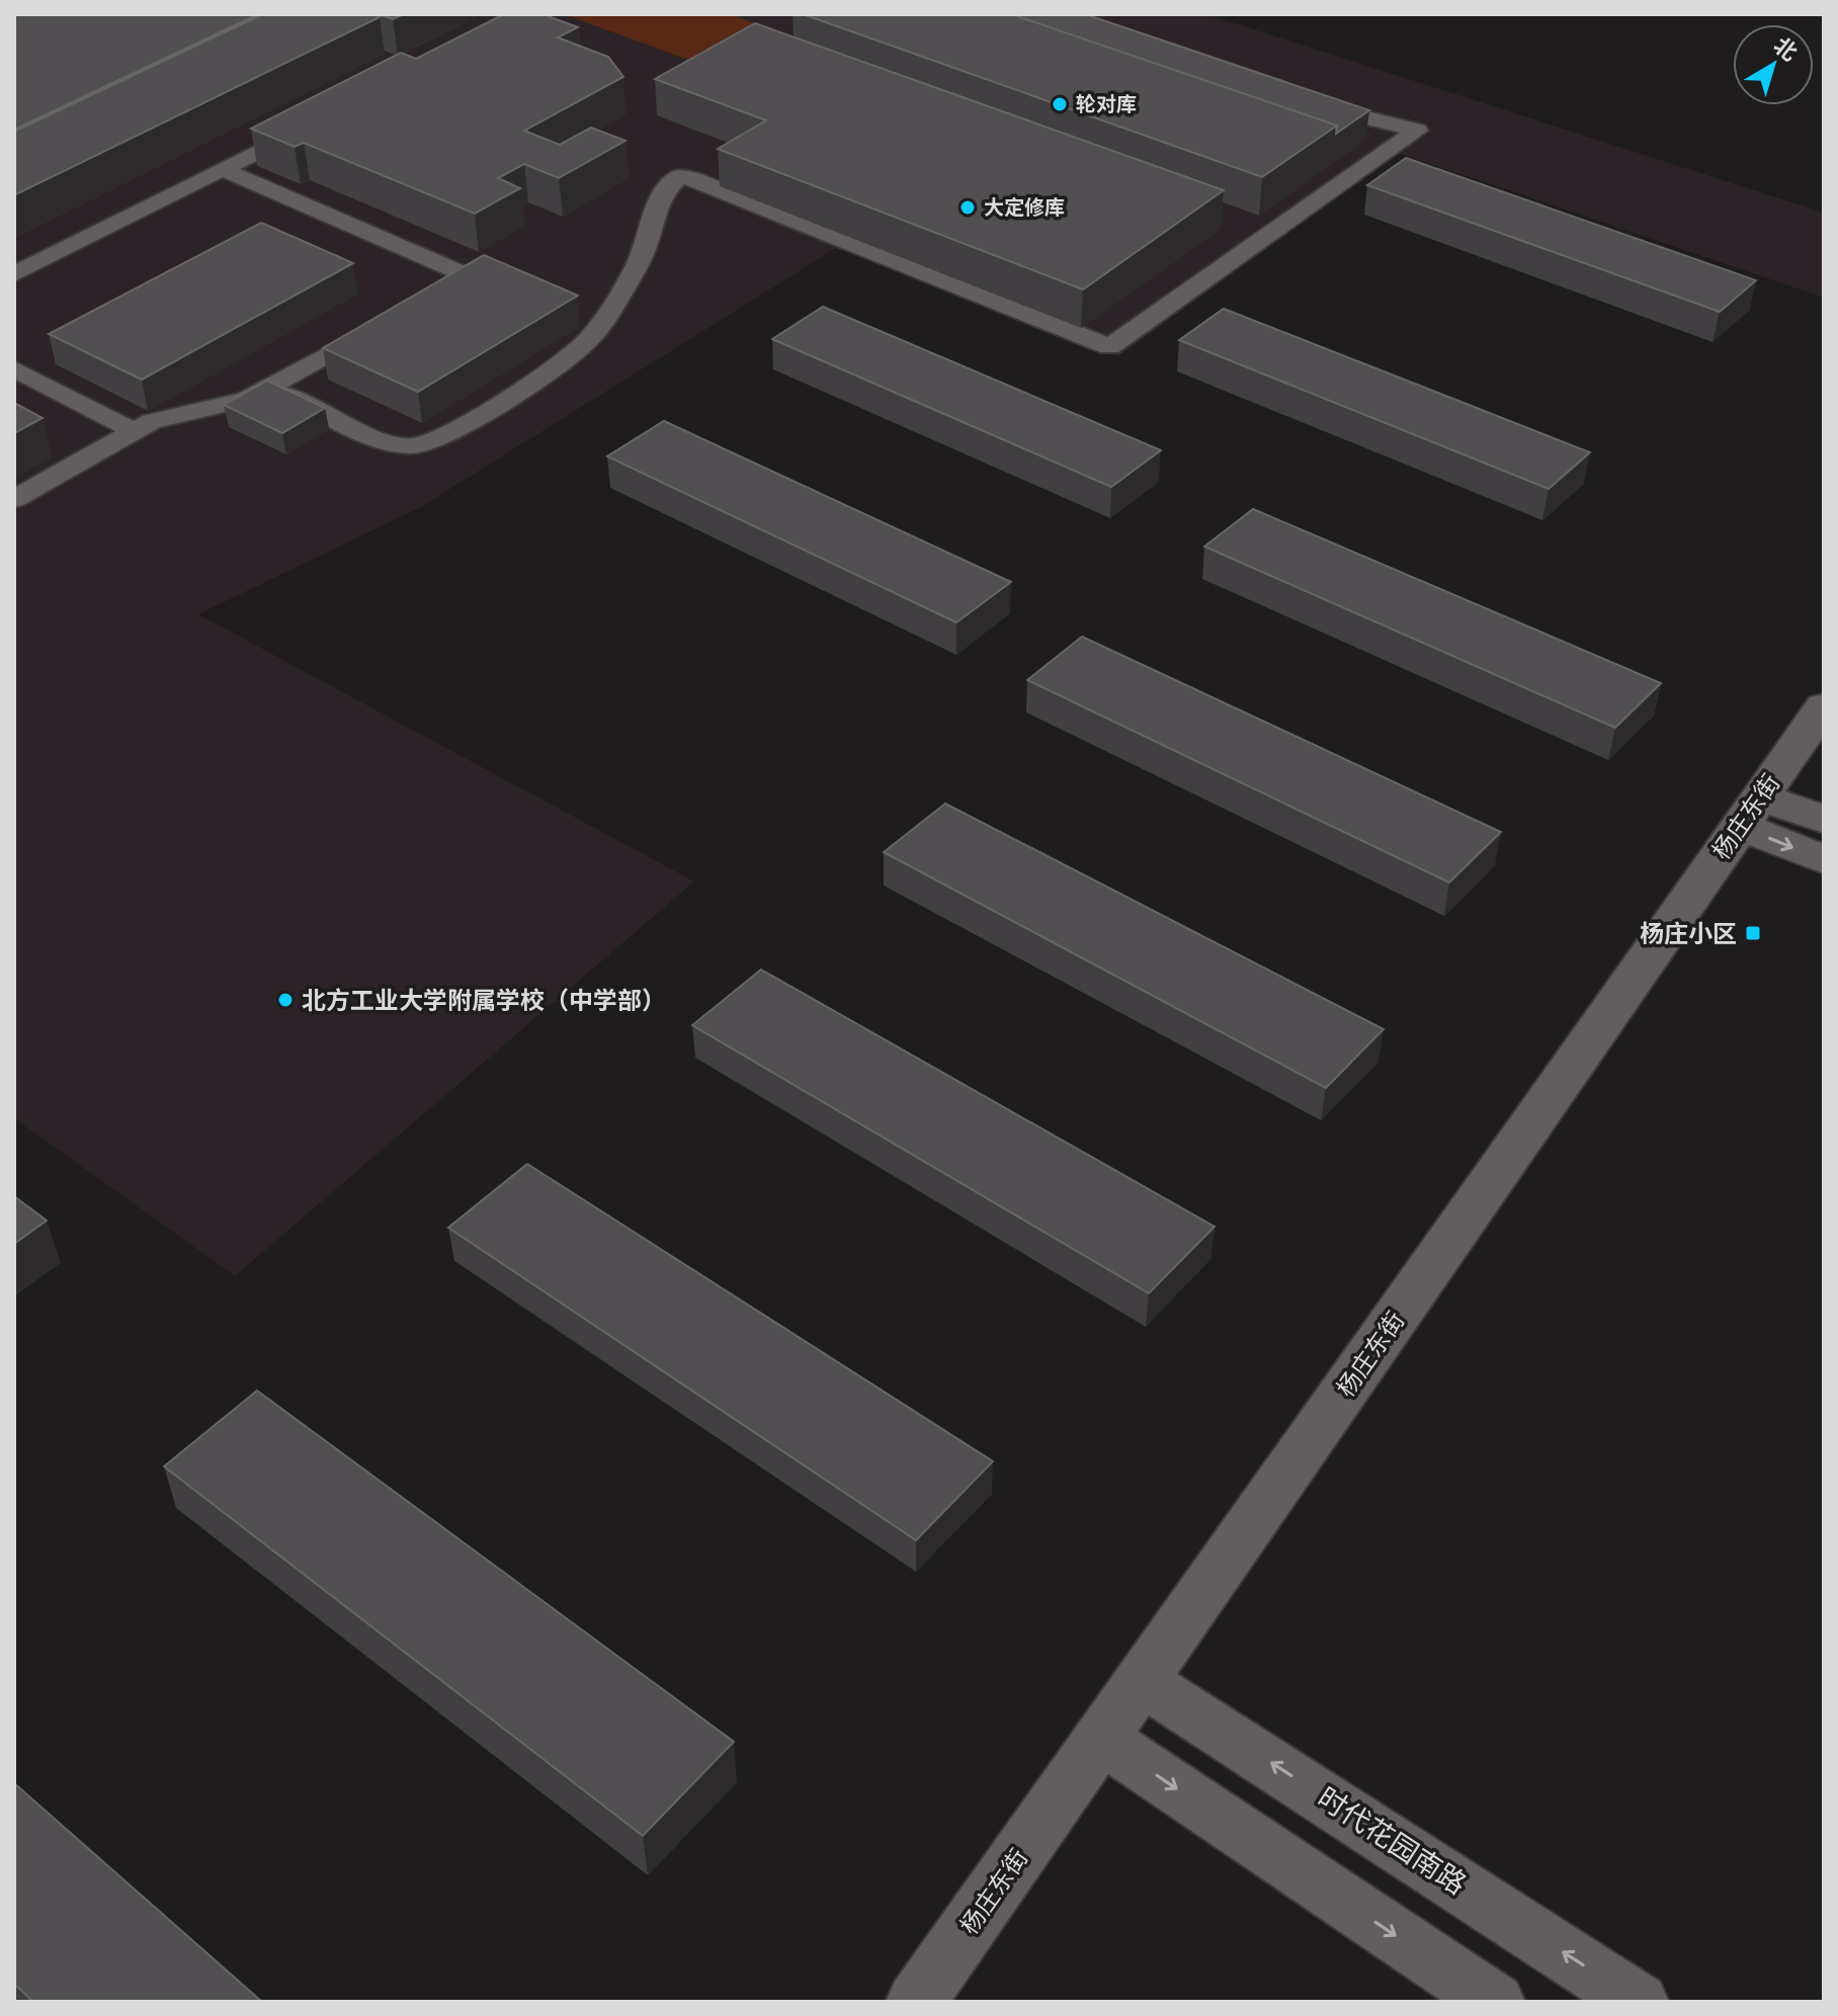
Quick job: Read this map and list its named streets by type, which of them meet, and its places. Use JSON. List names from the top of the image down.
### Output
{
  "streets": {
    "street": ["杨庄东街", "时代花园南路"]
  },
  "crossings": [
    ["杨庄东街", "时代花园南路"]
  ],
  "places": {
    "other": ["轮对库", "大定修库", "北方工业大学附属学校（中学部）"],
    "transit": ["杨庄小区"]
  },
  "north": "top right"
}
